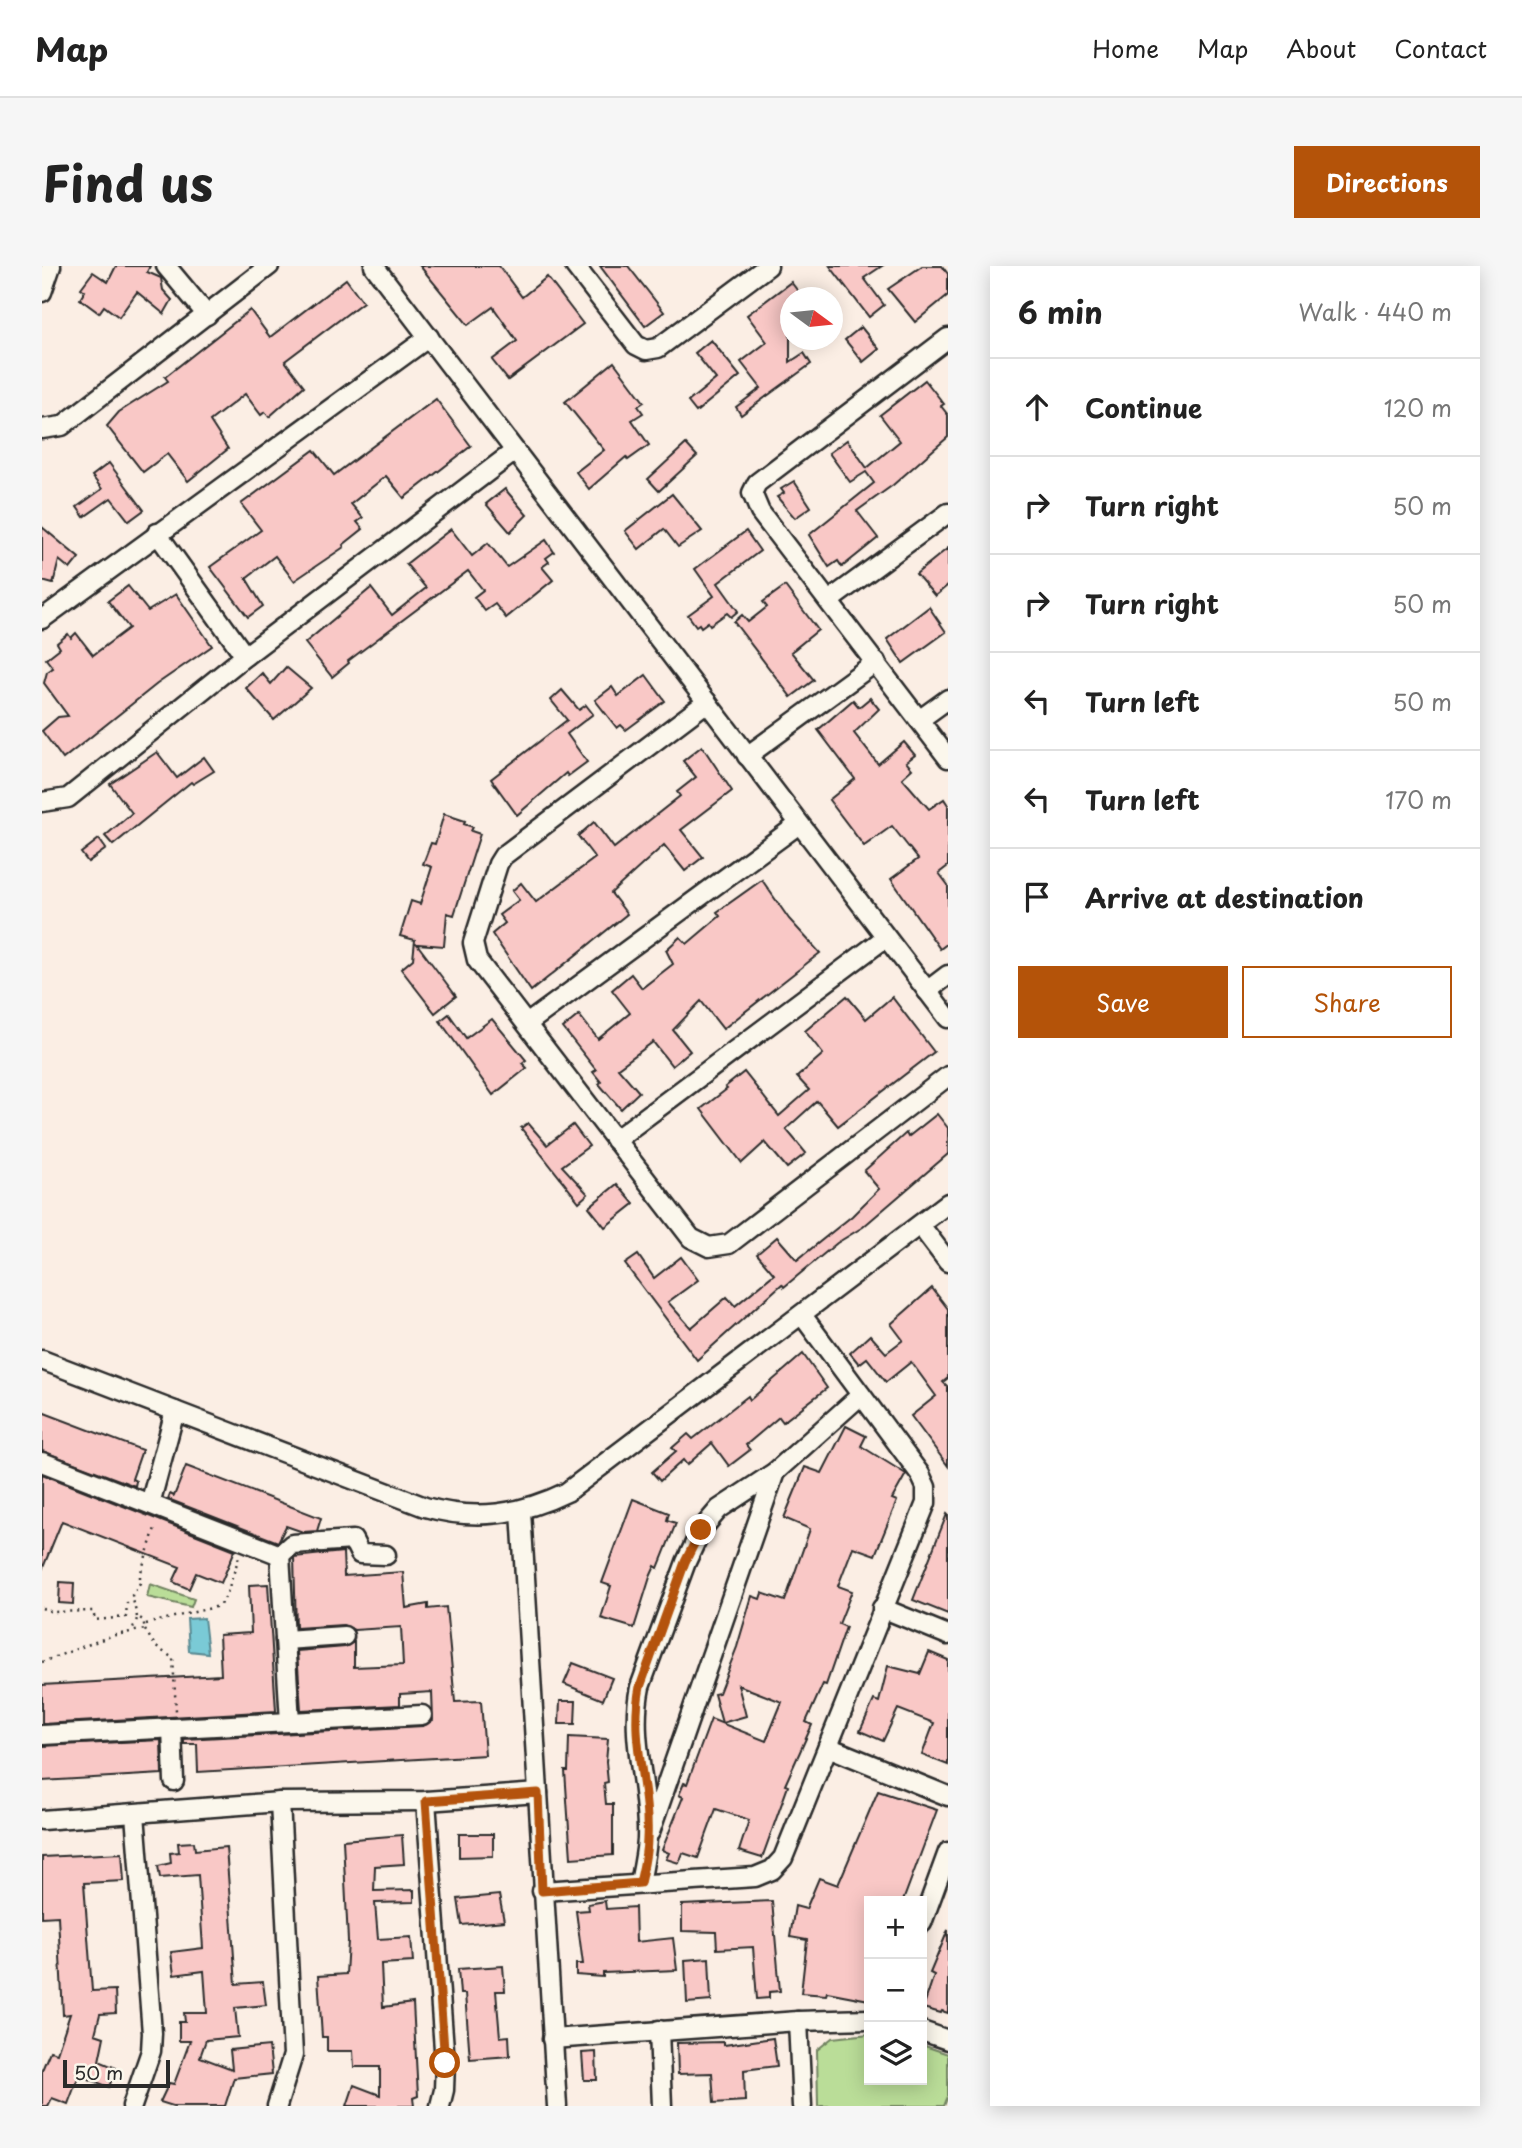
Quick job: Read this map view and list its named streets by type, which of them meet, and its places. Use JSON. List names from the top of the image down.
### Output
{
  "scale_bar": "50 m",
  "north": "right",
  "page": {
    "header": "Map",
    "nav": [
      "Home",
      "Map",
      "About",
      "Contact"
    ],
    "title": "Find us",
    "buttons": [
      "Directions",
      ["Save", "Share"]
    ],
    "heading": ["6 min", "Walk · 440 m"],
    "list": [
      ["Continue", "120 m"],
      ["Turn right", "50 m"],
      ["Turn right", "50 m"],
      ["Turn left", "50 m"],
      ["Turn left", "170 m"],
      "Arrive at destination"
    ],
    "map_buttons": ["+", "−"],
    "scale": "50 m"
  }
}
